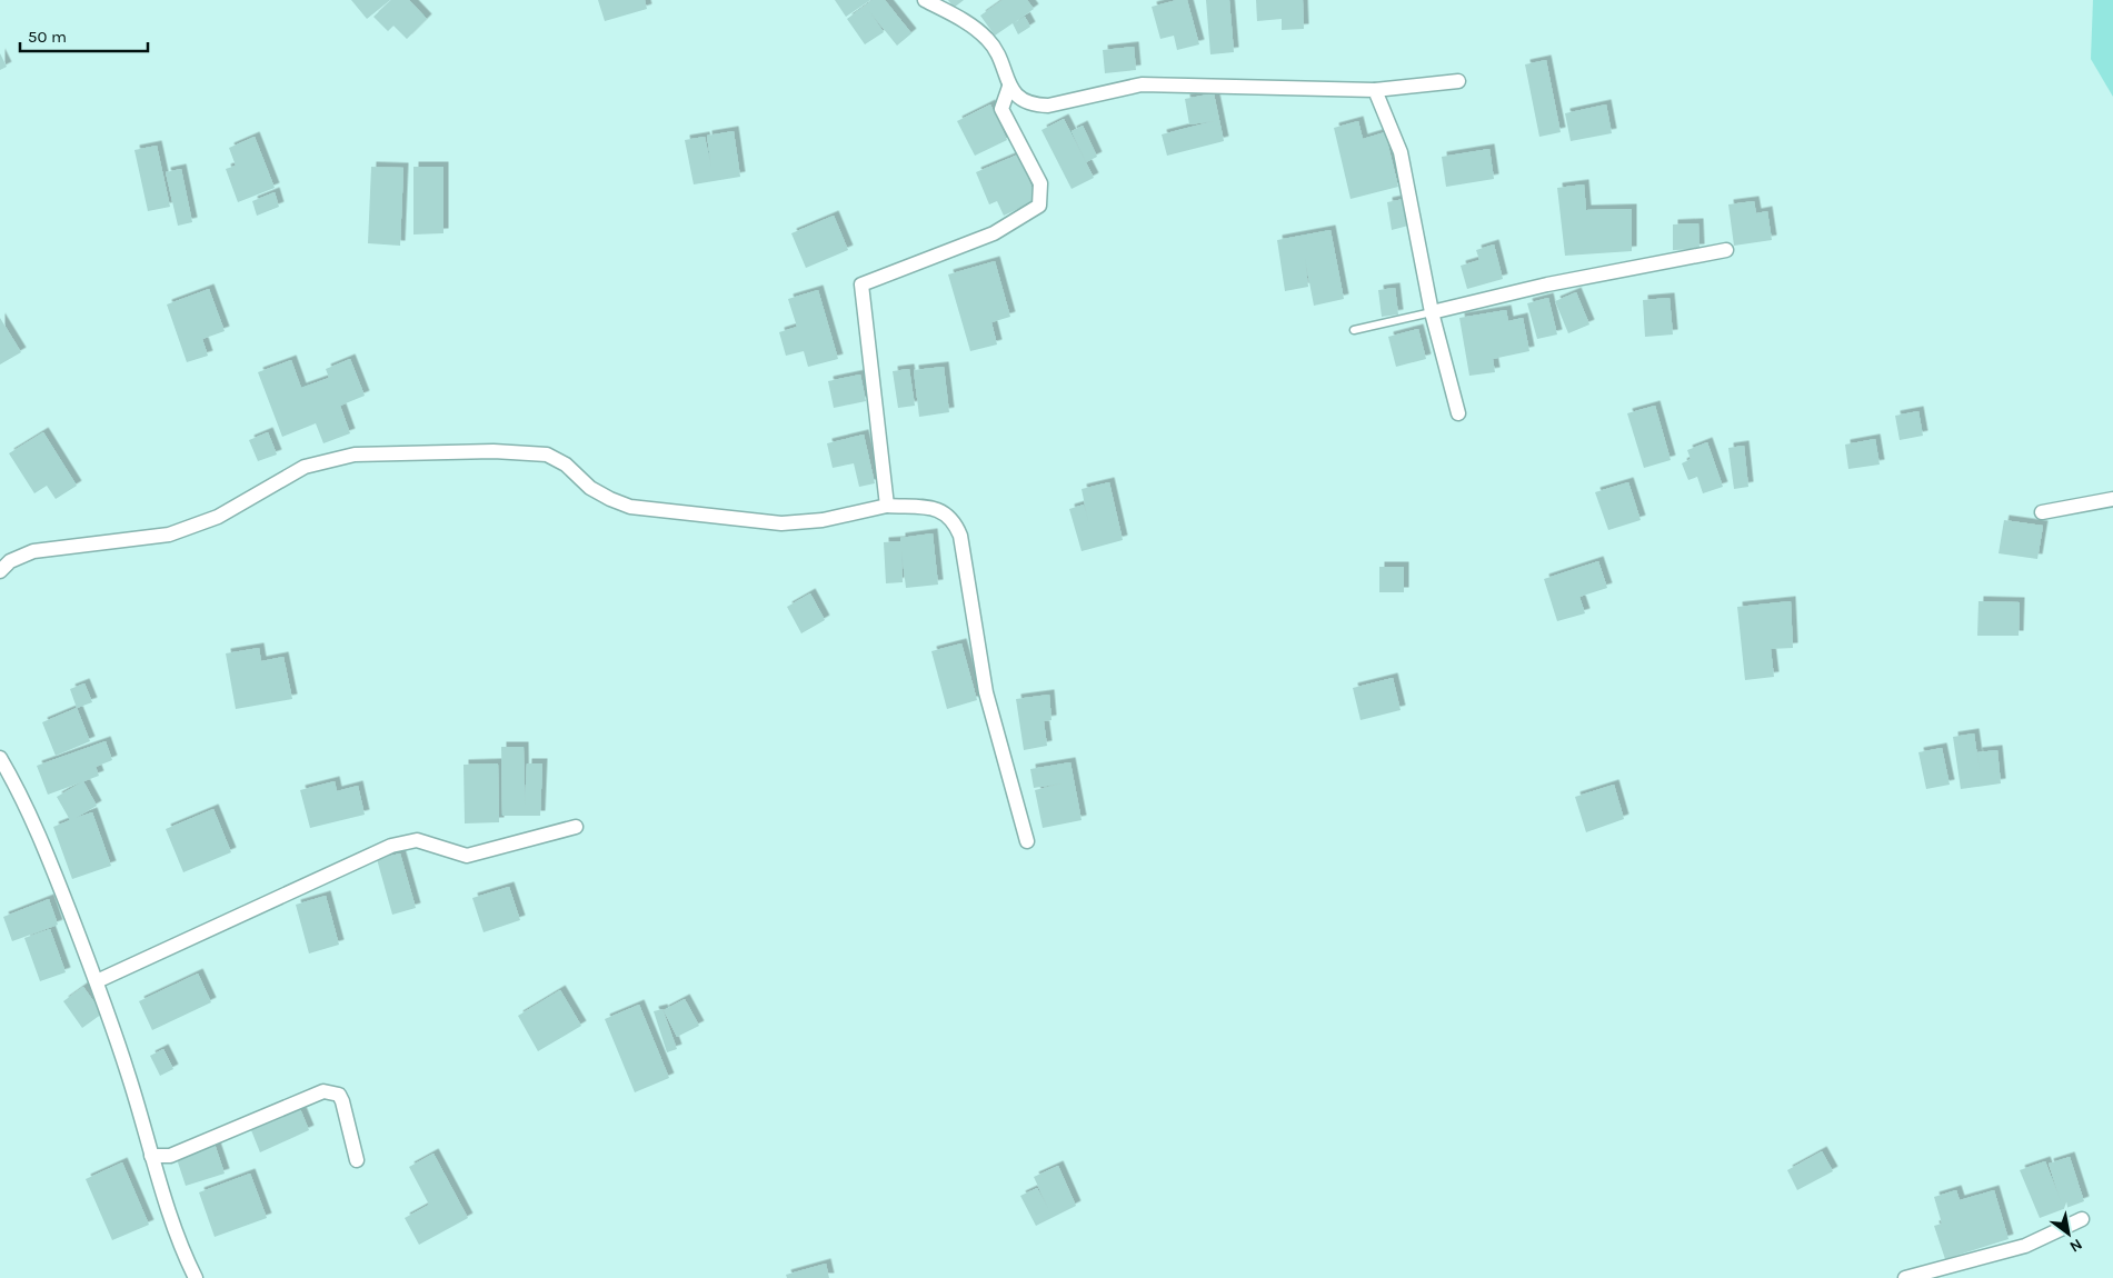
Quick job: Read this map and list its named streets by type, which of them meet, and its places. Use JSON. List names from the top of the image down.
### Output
{
  "scale_bar": "50 m",
  "north": "bottom right"
}
